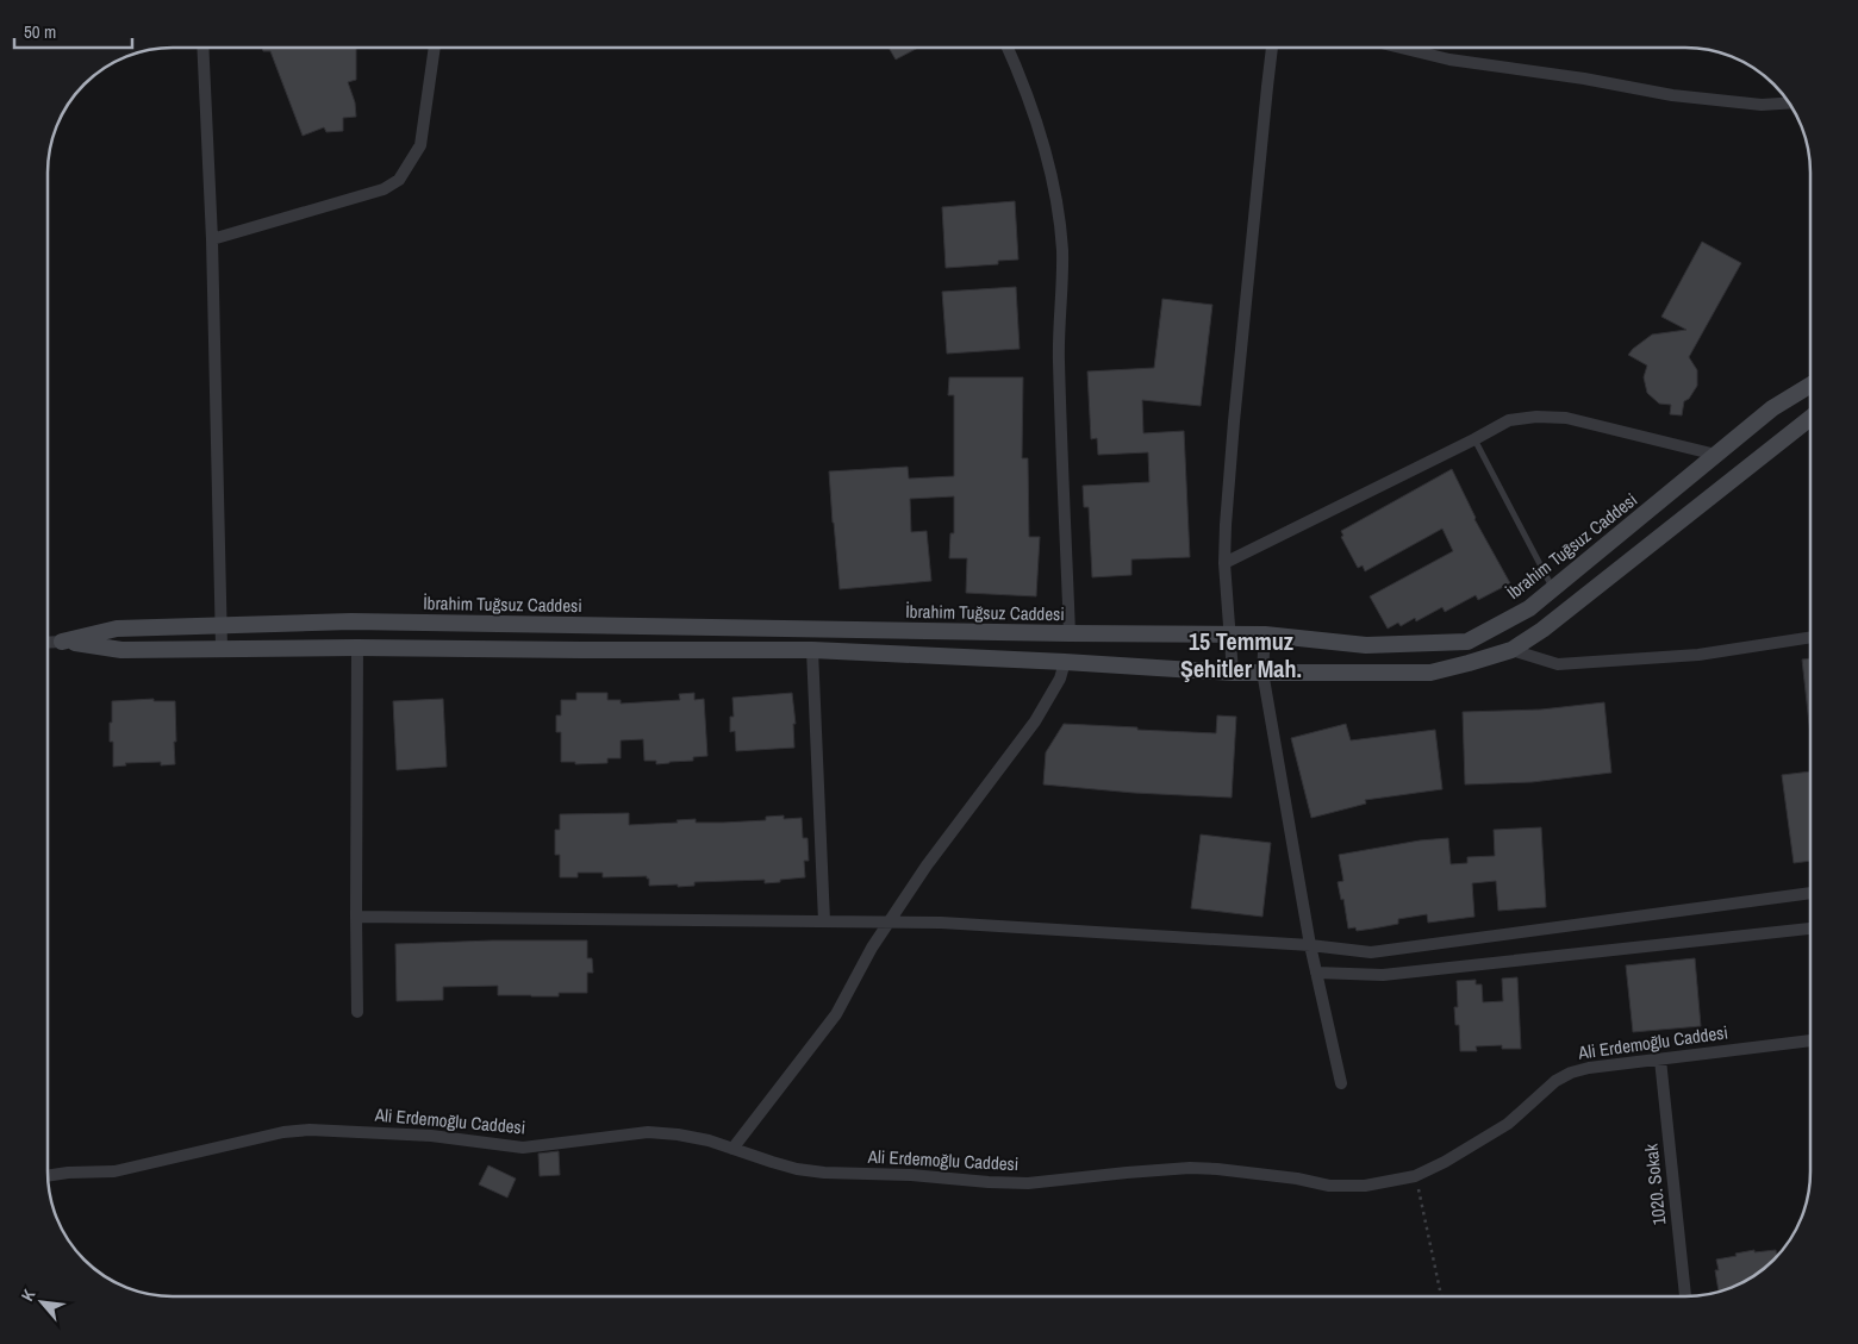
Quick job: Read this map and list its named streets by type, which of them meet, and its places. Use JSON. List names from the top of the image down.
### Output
{
  "streets": {
    "street": ["İbrahim Tuğsuz Caddesi", "Ali Erdemoğlu Caddesi", "1020. Sokak"]
  },
  "crossings": [
    ["Ali Erdemoğlu Caddesi", "1020. Sokak"]
  ],
  "districts": ["15 Temmuz Şehitler Mah."],
  "scale_bar": "50 m",
  "north": "top left"
}
